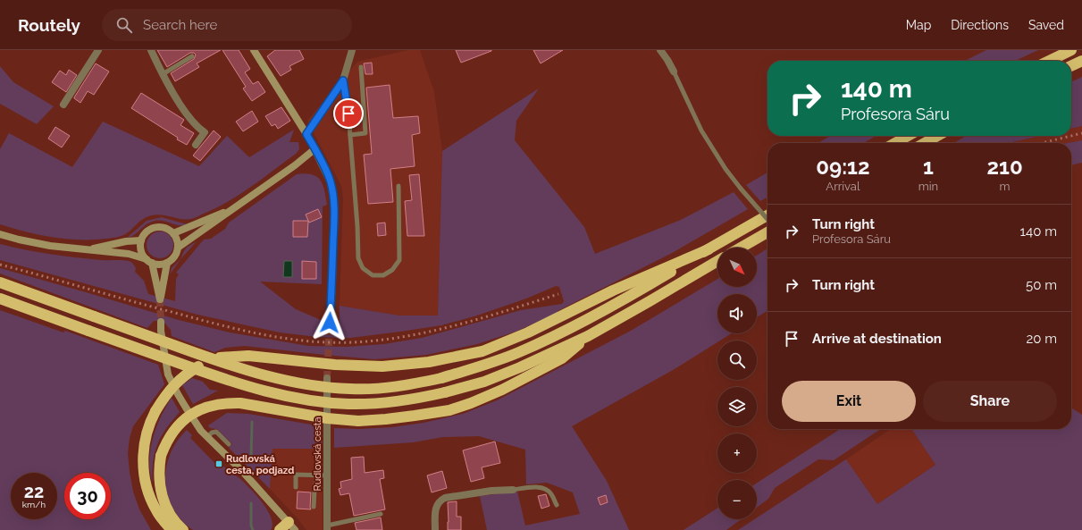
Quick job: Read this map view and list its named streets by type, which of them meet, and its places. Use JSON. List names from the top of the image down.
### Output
{
  "streets": {
    "street": ["Rudlovská cesta"]
  },
  "places": {
    "transit": ["Rudlovská cesta, podjazd"]
  },
  "north": "bottom right",
  "page": {
    "header": "Routely",
    "search": "Search here",
    "nav": ["Map", "Directions", "Saved"],
    "turn": ["140 m", "Profesora Sáru"],
    "eta": [
      "09:12",
      "Arrival",
      "1",
      "min",
      "210",
      "m"
    ],
    "list": [
      {
        "name": "Turn right",
        "note": "Profesora Sáru",
        "value": "140 m"
      },
      {
        "name": "Turn right",
        "value": "50 m"
      },
      {
        "name": "Arrive at destination",
        "value": "20 m"
      }
    ],
    "map_buttons": ["+", "−"],
    "buttons": ["Exit", "Share"],
    "speed": "22 km/h",
    "limit": "30"
  }
}
